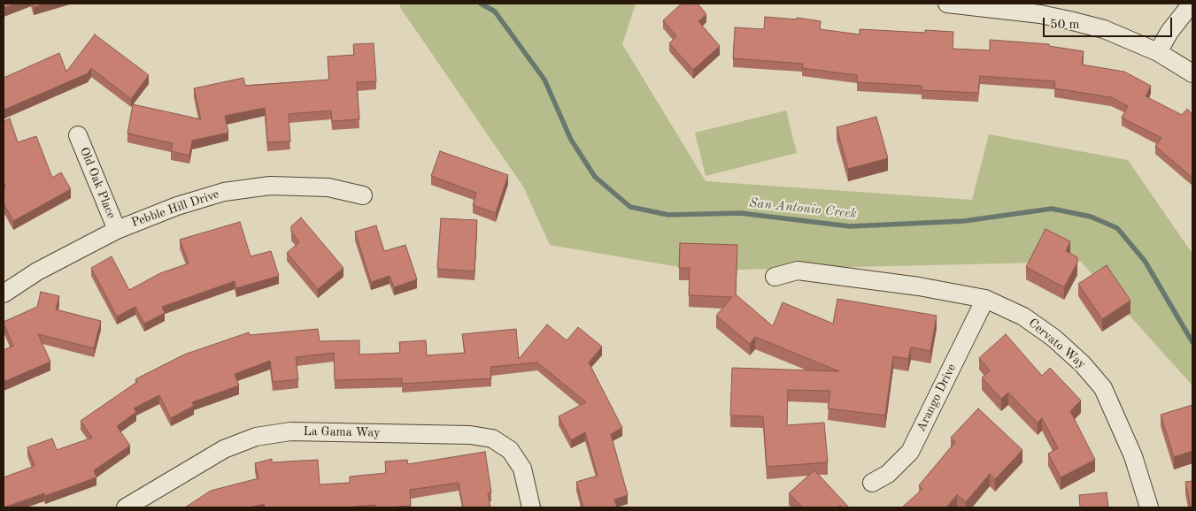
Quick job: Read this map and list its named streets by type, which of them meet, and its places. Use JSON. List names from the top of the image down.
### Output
{
  "streets": {
    "street": [
      "Old Oak Place",
      "Pebble Hill Drive",
      "Cervato Way",
      "Arango Drive",
      "La Gama Way"
    ]
  },
  "crossings": [
    ["Old Oak Place", "Pebble Hill Drive"],
    ["Cervato Way", "Arango Drive"]
  ],
  "water": ["San Antonio Creek"],
  "scale_bar": "50 m"
}
